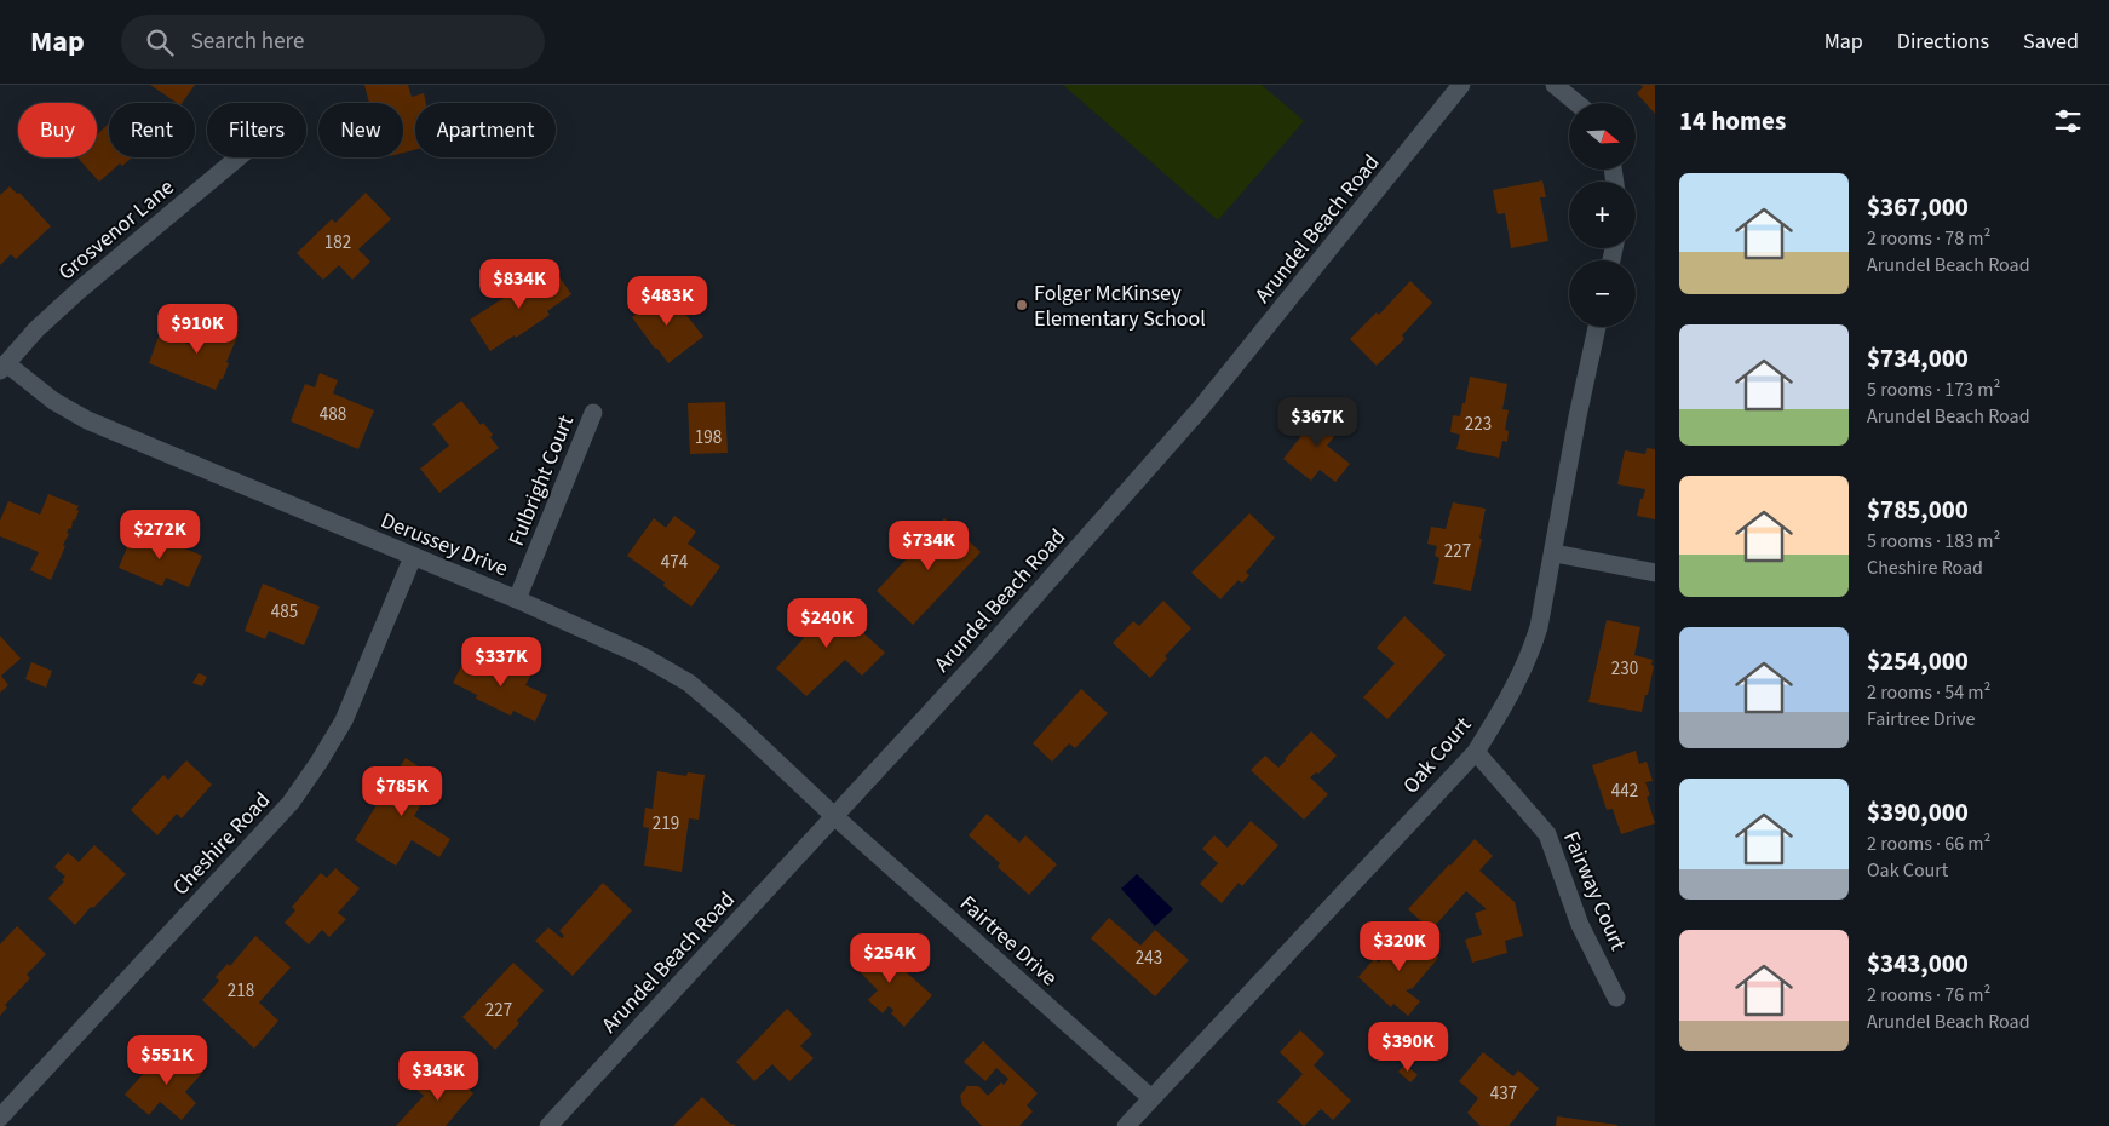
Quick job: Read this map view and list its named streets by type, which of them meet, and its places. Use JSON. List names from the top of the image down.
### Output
{
  "streets": {
    "street": [
      "Arundel Beach Road",
      "Grosvenor Lane",
      "Fulbright Court",
      "Derussey Drive",
      "Oak Court",
      "Cheshire Road",
      "Fairway Court",
      "Fairtree Drive"
    ]
  },
  "crossings": [
    ["Arundel Beach Road", "Derussey Drive"],
    ["Arundel Beach Road", "Fairtree Drive"],
    ["Grosvenor Lane", "Derussey Drive"],
    ["Fulbright Court", "Derussey Drive"],
    ["Derussey Drive", "Cheshire Road"],
    ["Derussey Drive", "Fairtree Drive"],
    ["Oak Court", "Fairway Court"],
    ["Oak Court", "Fairtree Drive"]
  ],
  "places": ["Folger McKinsey Elementary School"],
  "house_numbers": [
    "182",
    "488",
    "223",
    "198",
    "227",
    "474",
    "485",
    "230",
    "442",
    "219",
    "243",
    "218",
    "227",
    "437"
  ],
  "north": "right",
  "page": {
    "header": "Map",
    "search": "Search here",
    "nav": ["Map", "Directions", "Saved"],
    "heading": "14 homes",
    "map_buttons": ["+", "−"],
    "chip": [
      "Buy",
      "Rent",
      "Filters",
      "New",
      "Apartment"
    ],
    "list": [
      {
        "name": "$367,000",
        "note": "2 rooms · 78 m² · Arundel Beach Road"
      },
      {
        "name": "$734,000",
        "note": "5 rooms · 173 m² · Arundel Beach Road"
      },
      {
        "name": "$785,000",
        "note": "5 rooms · 183 m² · Cheshire Road"
      },
      {
        "name": "$254,000",
        "note": "2 rooms · 54 m² · Fairtree Drive"
      },
      {
        "name": "$390,000",
        "note": "2 rooms · 66 m² · Oak Court"
      },
      {
        "name": "$343,000",
        "note": "2 rooms · 76 m² · Arundel Beach Road"
      }
    ],
    "price": [
      "$834K",
      "$483K",
      "$910K",
      "$367K",
      "$272K",
      "$734K",
      "$240K",
      "$337K",
      "$785K",
      "$320K",
      "$254K",
      "$390K",
      "$551K",
      "$343K"
    ]
  }
}
